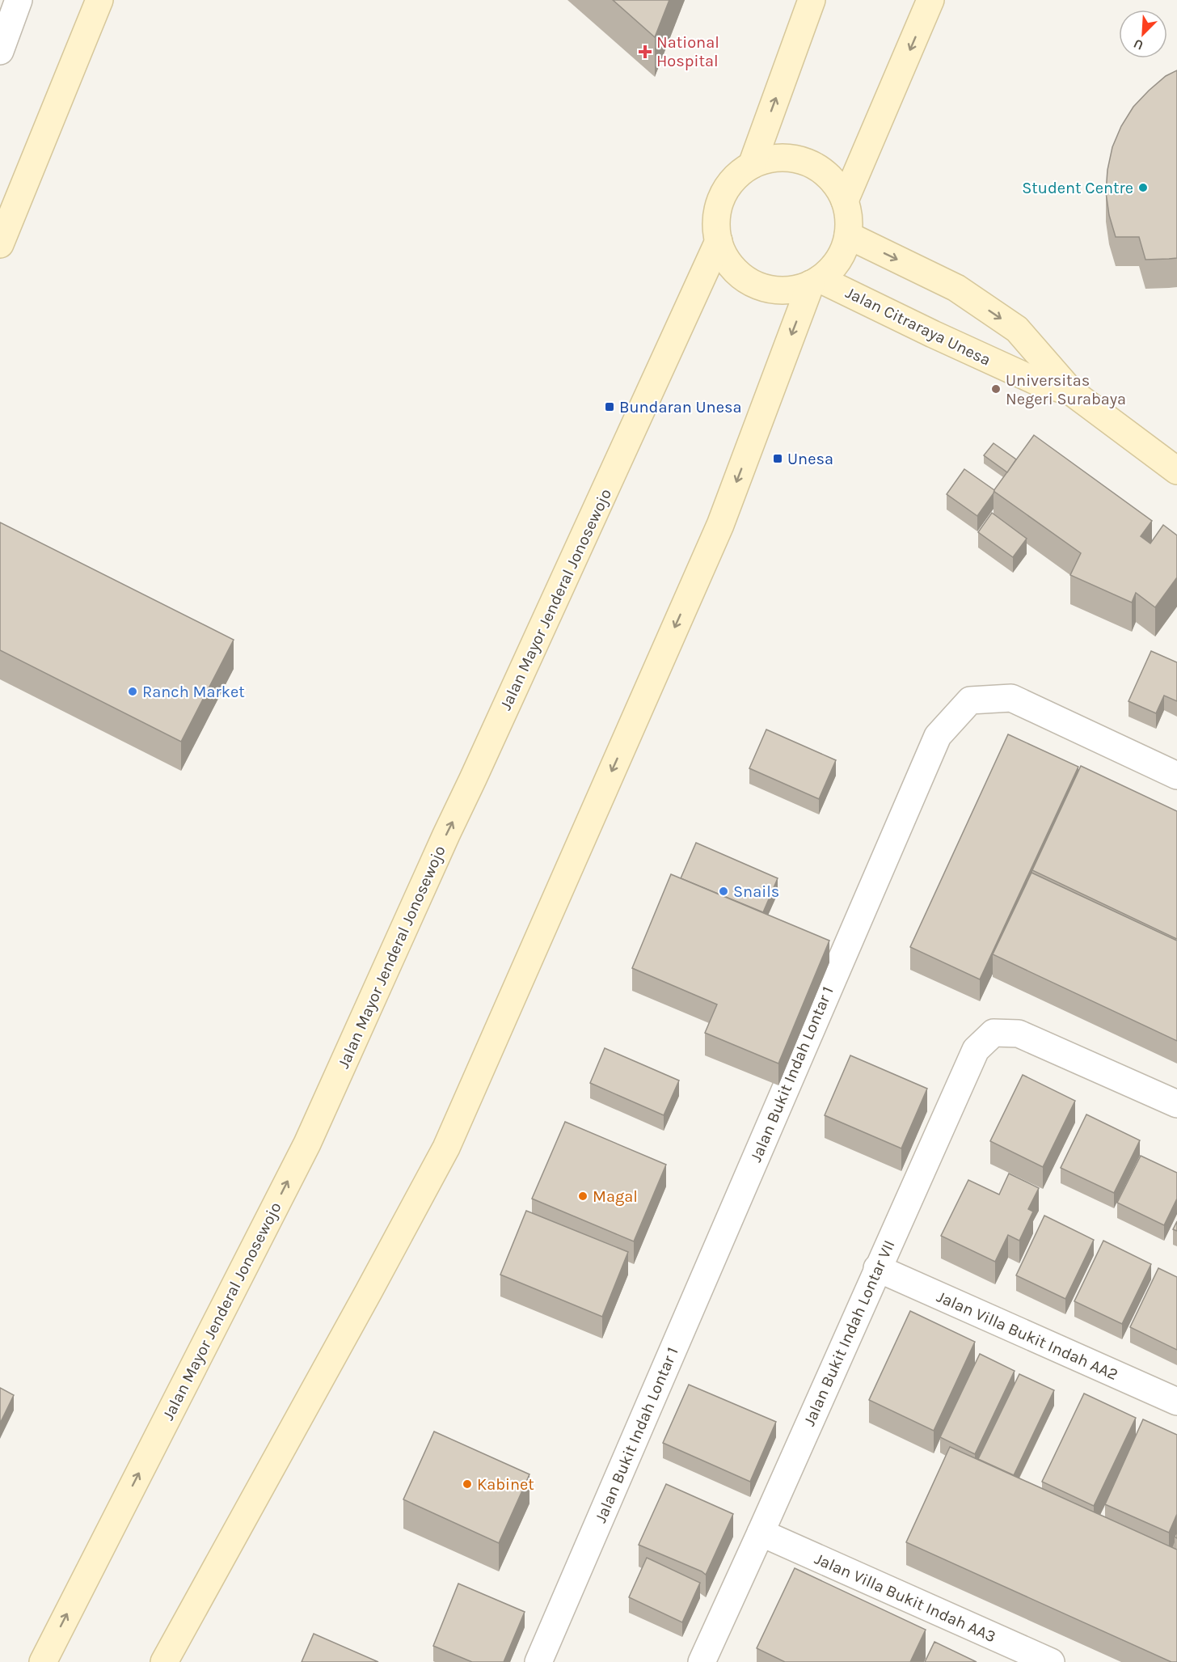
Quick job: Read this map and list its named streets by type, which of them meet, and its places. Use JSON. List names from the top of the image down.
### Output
{
  "streets": {
    "main road": ["Jalan Citraraya Unesa", "Jalan Mayor Jenderal Jonosewojo"],
    "street": [
      "Jalan Bukit Indah Lontar 1",
      "Jalan Bukit Indah Lontar VII",
      "Jalan Villa Bukit Indah AA2",
      "Jalan Villa Bukit Indah AA3"
    ]
  },
  "crossings": [
    ["Jalan Citraraya Unesa", "Jalan Mayor Jenderal Jonosewojo"],
    ["Jalan Bukit Indah Lontar VII", "Jalan Villa Bukit Indah AA2"],
    ["Jalan Bukit Indah Lontar VII", "Jalan Villa Bukit Indah AA3"]
  ],
  "places": {
    "health": ["National Hospital"],
    "other": [
      "Student Centre",
      "Universitas Negeri Surabaya",
      "Ranch Market",
      "Snails",
      "Magal",
      "Kabinet"
    ],
    "transit": ["Bundaran Unesa", "Unesa"]
  },
  "north": "bottom left"
}
